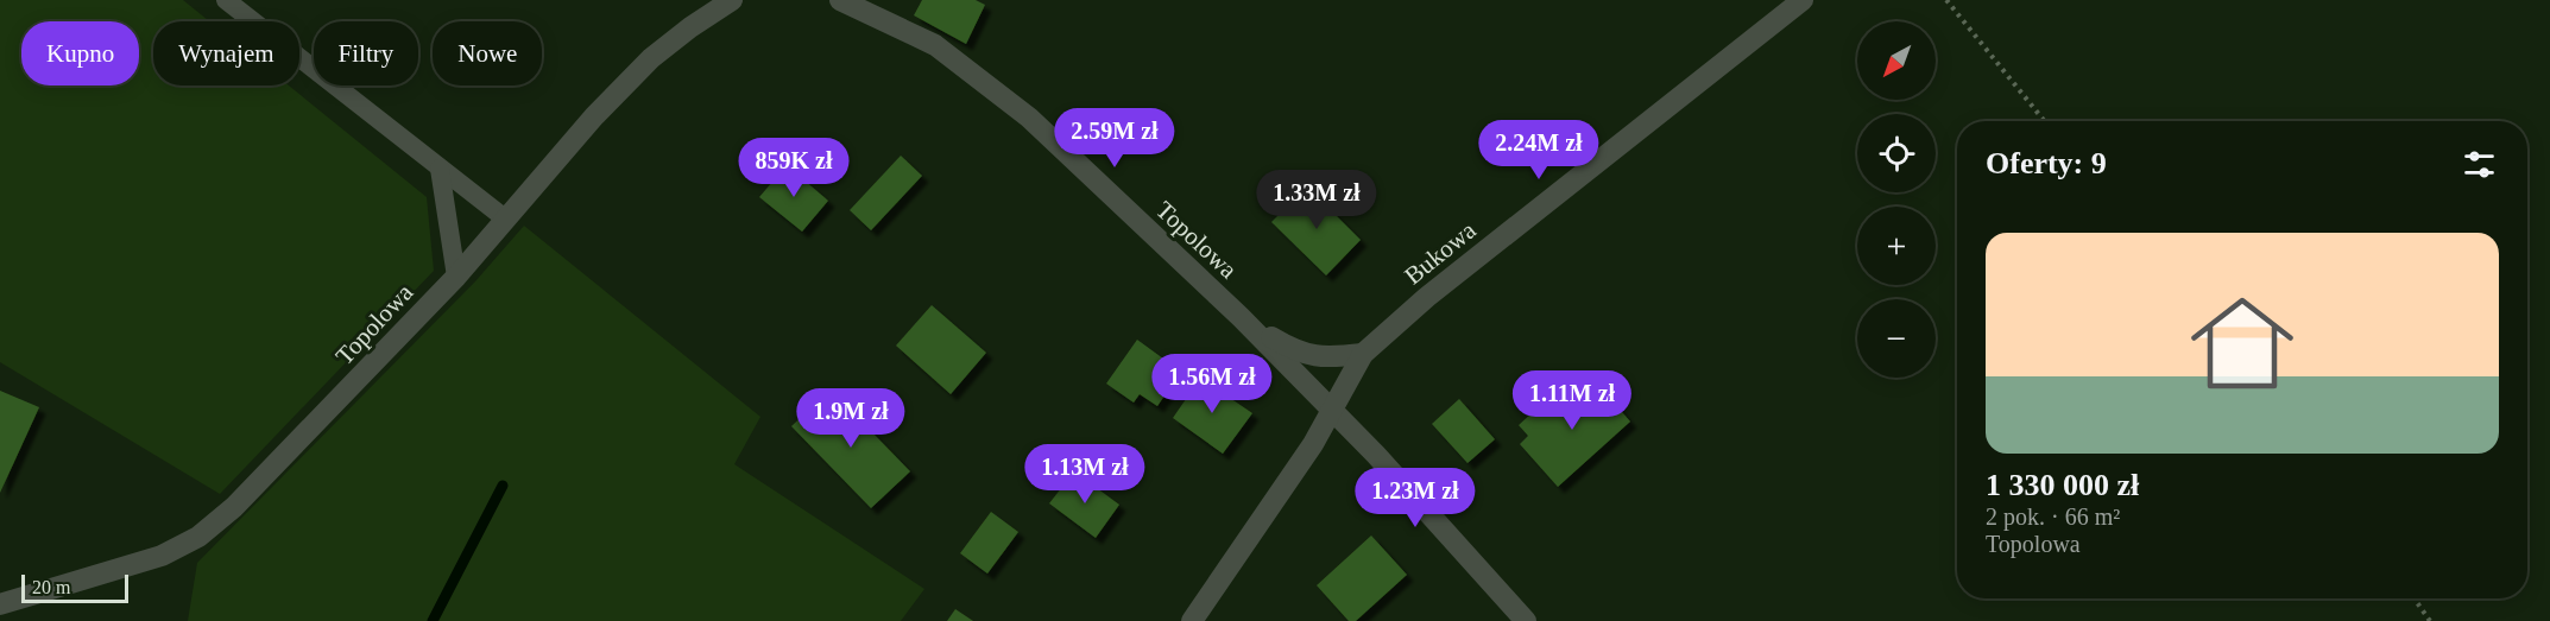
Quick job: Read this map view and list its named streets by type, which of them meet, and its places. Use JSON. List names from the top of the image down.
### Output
{
  "streets": {
    "street": ["Topolowa", "Bukowa"]
  },
  "crossings": [
    ["Topolowa", "Bukowa"]
  ],
  "scale_bar": "20 m",
  "north": "bottom left",
  "page": {
    "map_buttons": ["+", "−"],
    "chip": [
      "Kupno",
      "Wynajem",
      "Filtry",
      "Nowe"
    ],
    "price": [
      "2.59M zł",
      "2.24M zł",
      "859K zł",
      "1.33M zł",
      "1.56M zł",
      "1.11M zł",
      "1.9M zł",
      "1.13M zł",
      "1.23M zł"
    ],
    "heading": "Oferty: 9",
    "list": [
      {
        "name": "1 330 000 zł",
        "note": "2 pok. · 66 m² · Topolowa"
      }
    ],
    "scale": "20 m"
  }
}
